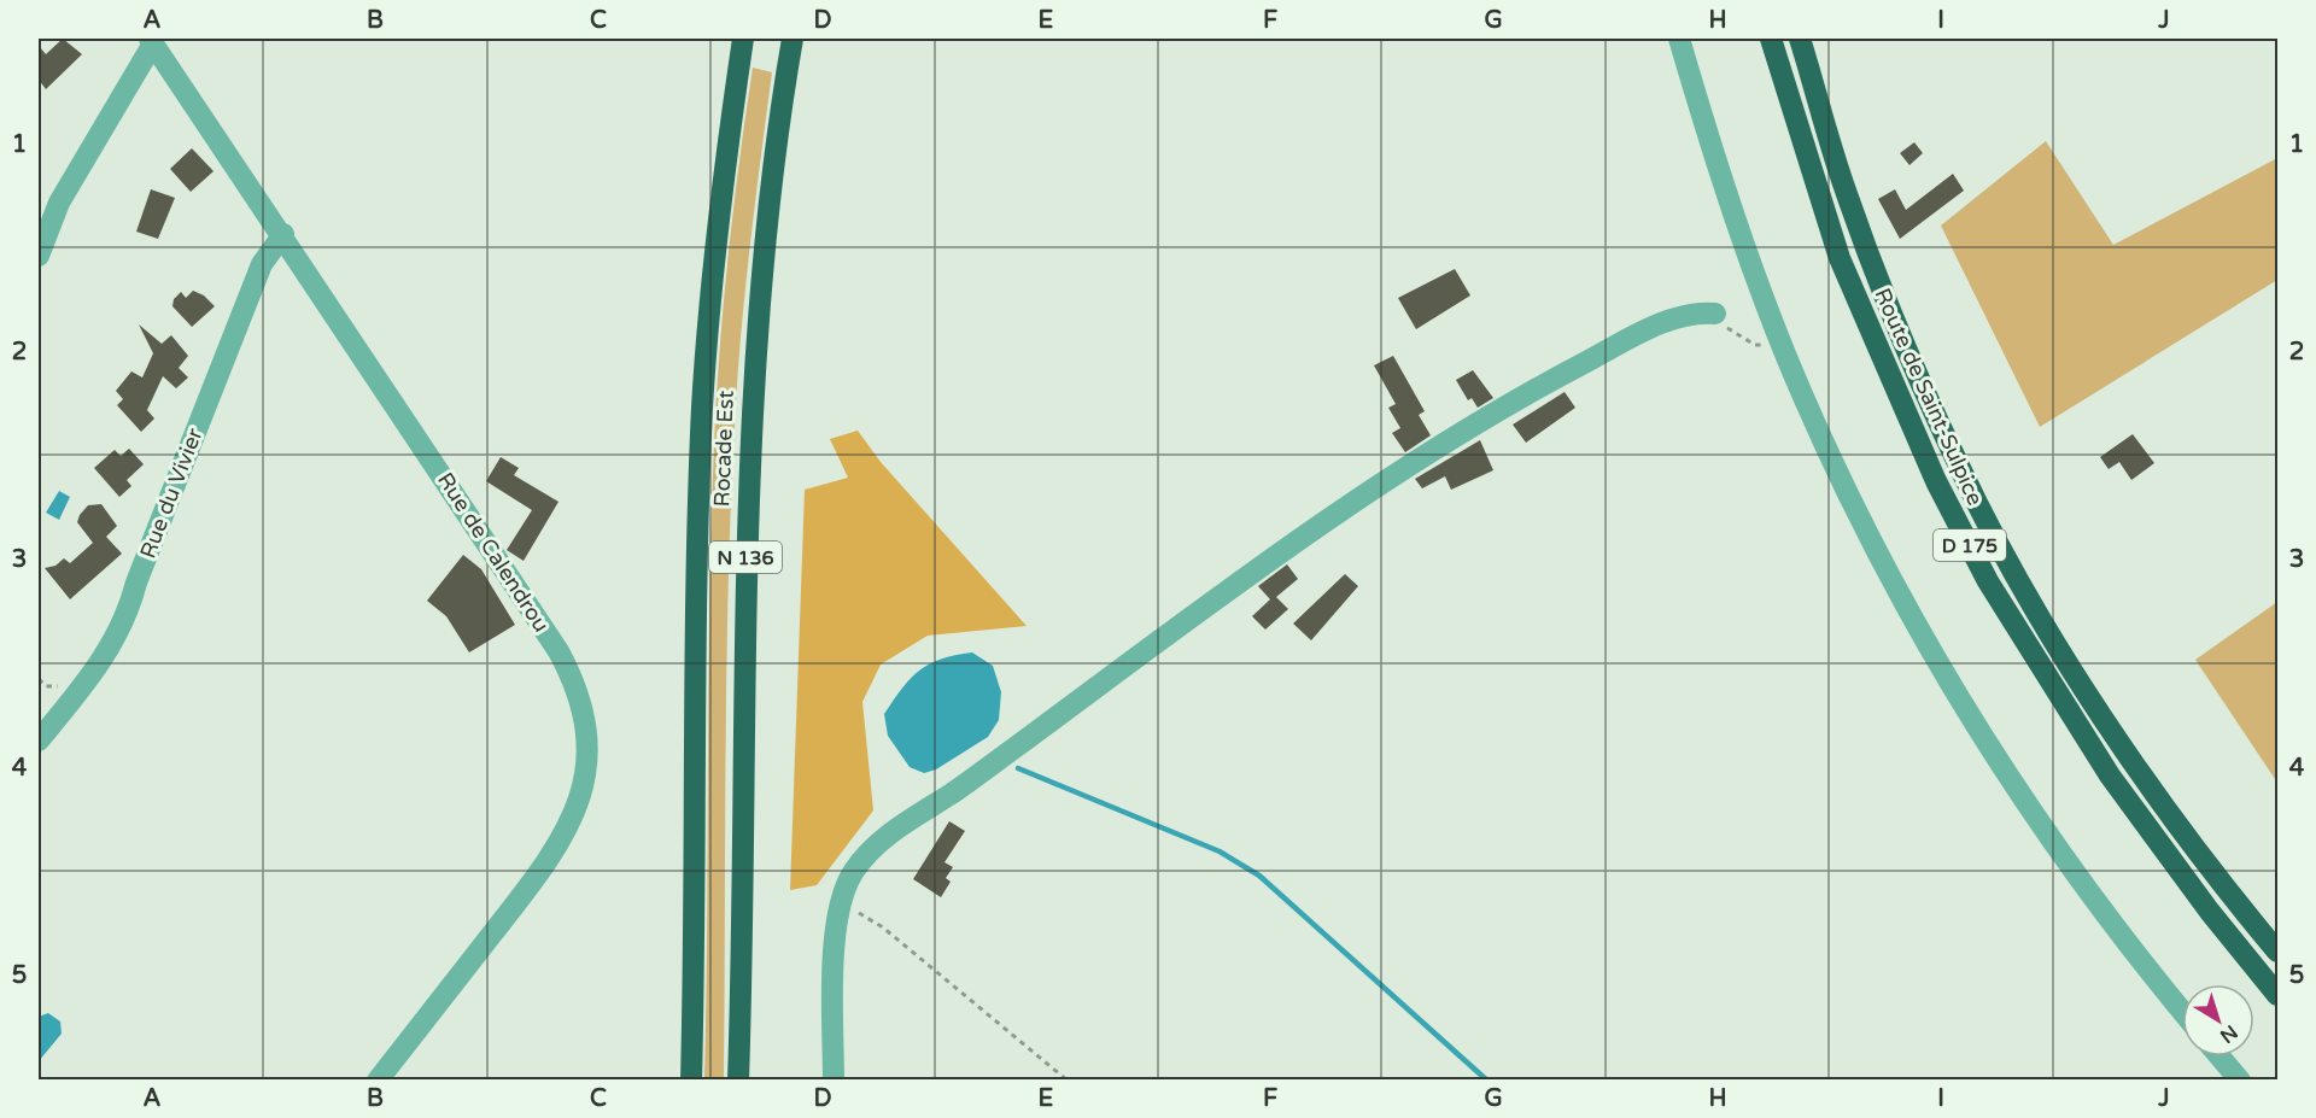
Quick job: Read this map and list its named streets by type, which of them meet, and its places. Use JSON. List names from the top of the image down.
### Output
{
  "streets": {
    "highway": [
      "Route de Saint-Sulpice",
      "Rocade Est",
      "D 175",
      "N 136"
    ],
    "street": ["Rue du Vivier", "Rue de Calendrou"]
  },
  "crossings": [
    ["Rue du Vivier", "Rue de Calendrou"]
  ],
  "north": "bottom right",
  "grid": {
    "columns": [
      "A",
      "B",
      "C",
      "D",
      "E",
      "F",
      "G",
      "H",
      "I",
      "J"
    ],
    "rows": [
      "1",
      "2",
      "3",
      "4",
      "5"
    ]
  }
}
